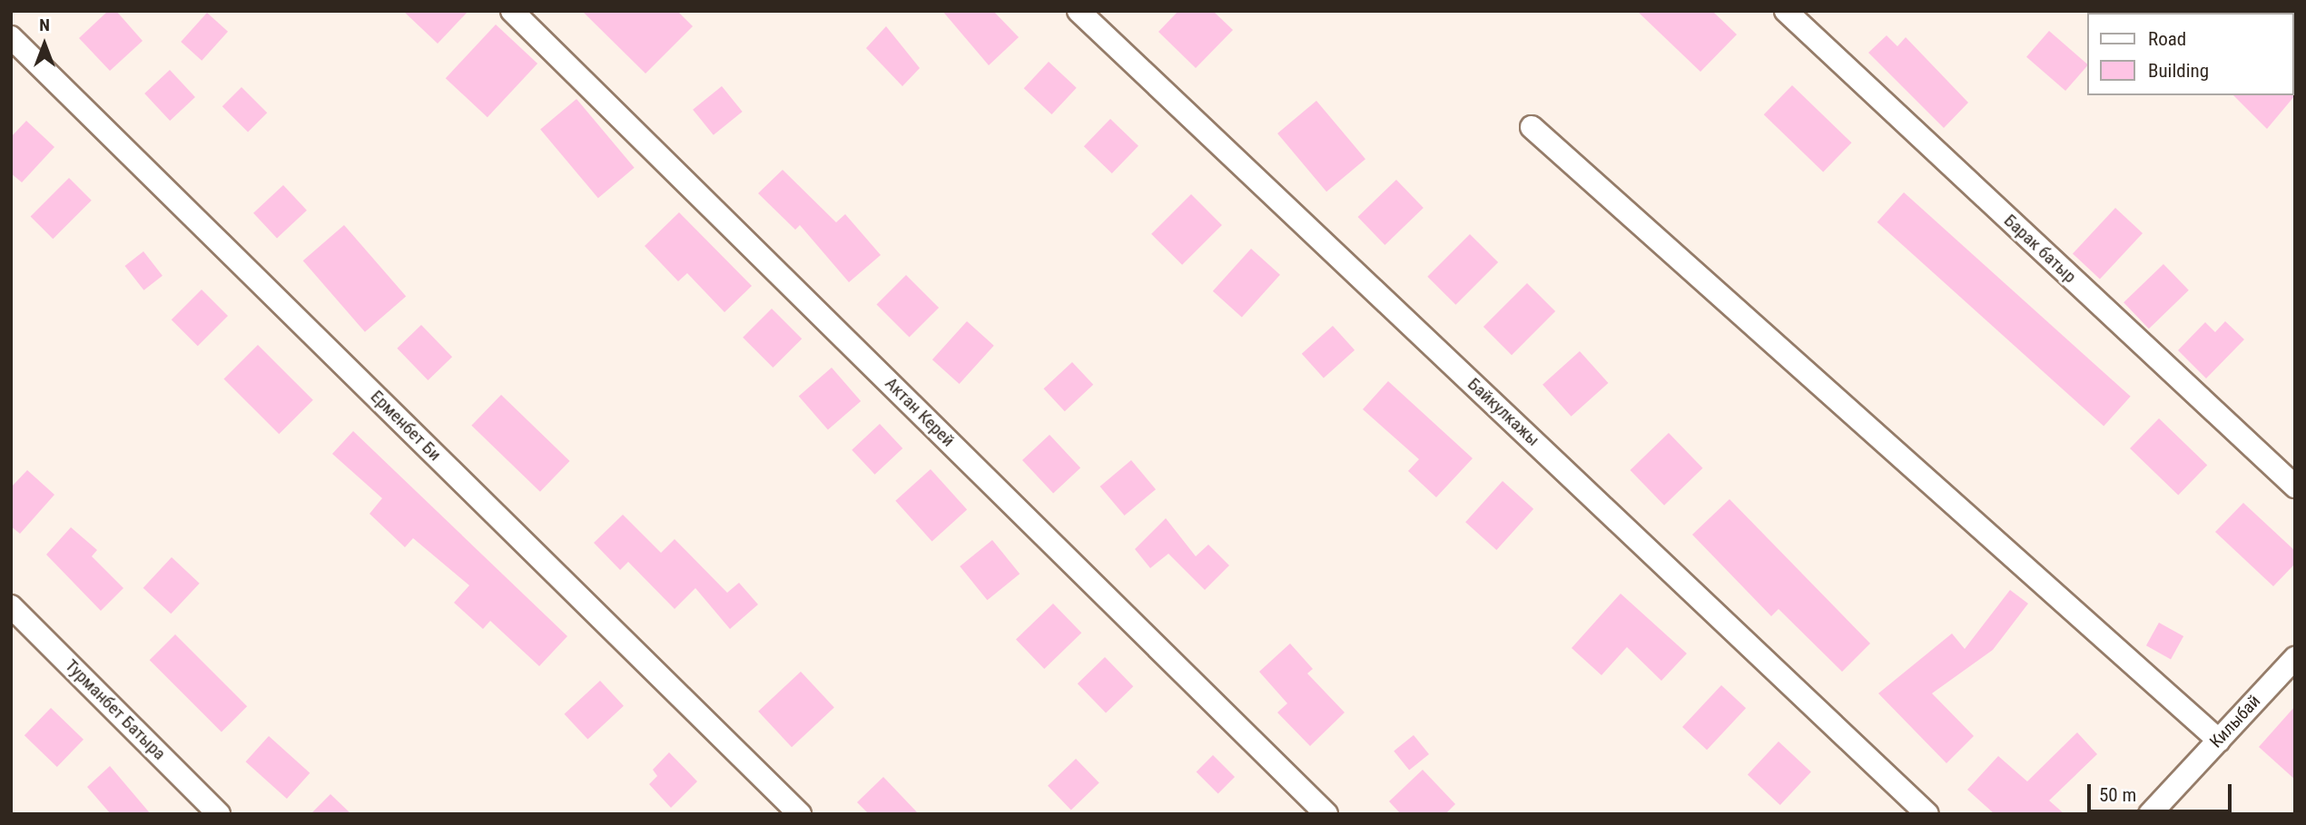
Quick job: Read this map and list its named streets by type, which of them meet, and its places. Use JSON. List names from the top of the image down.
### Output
{
  "streets": {
    "street": [
      "Барак батыр",
      "Актан Керей",
      "Байкулкажы",
      "Ерменбет Би",
      "Турманбет Батыра",
      "Килыбай"
    ]
  },
  "legend": ["Road", "Building"],
  "scale_bar": "50 m",
  "north": "top"
}
